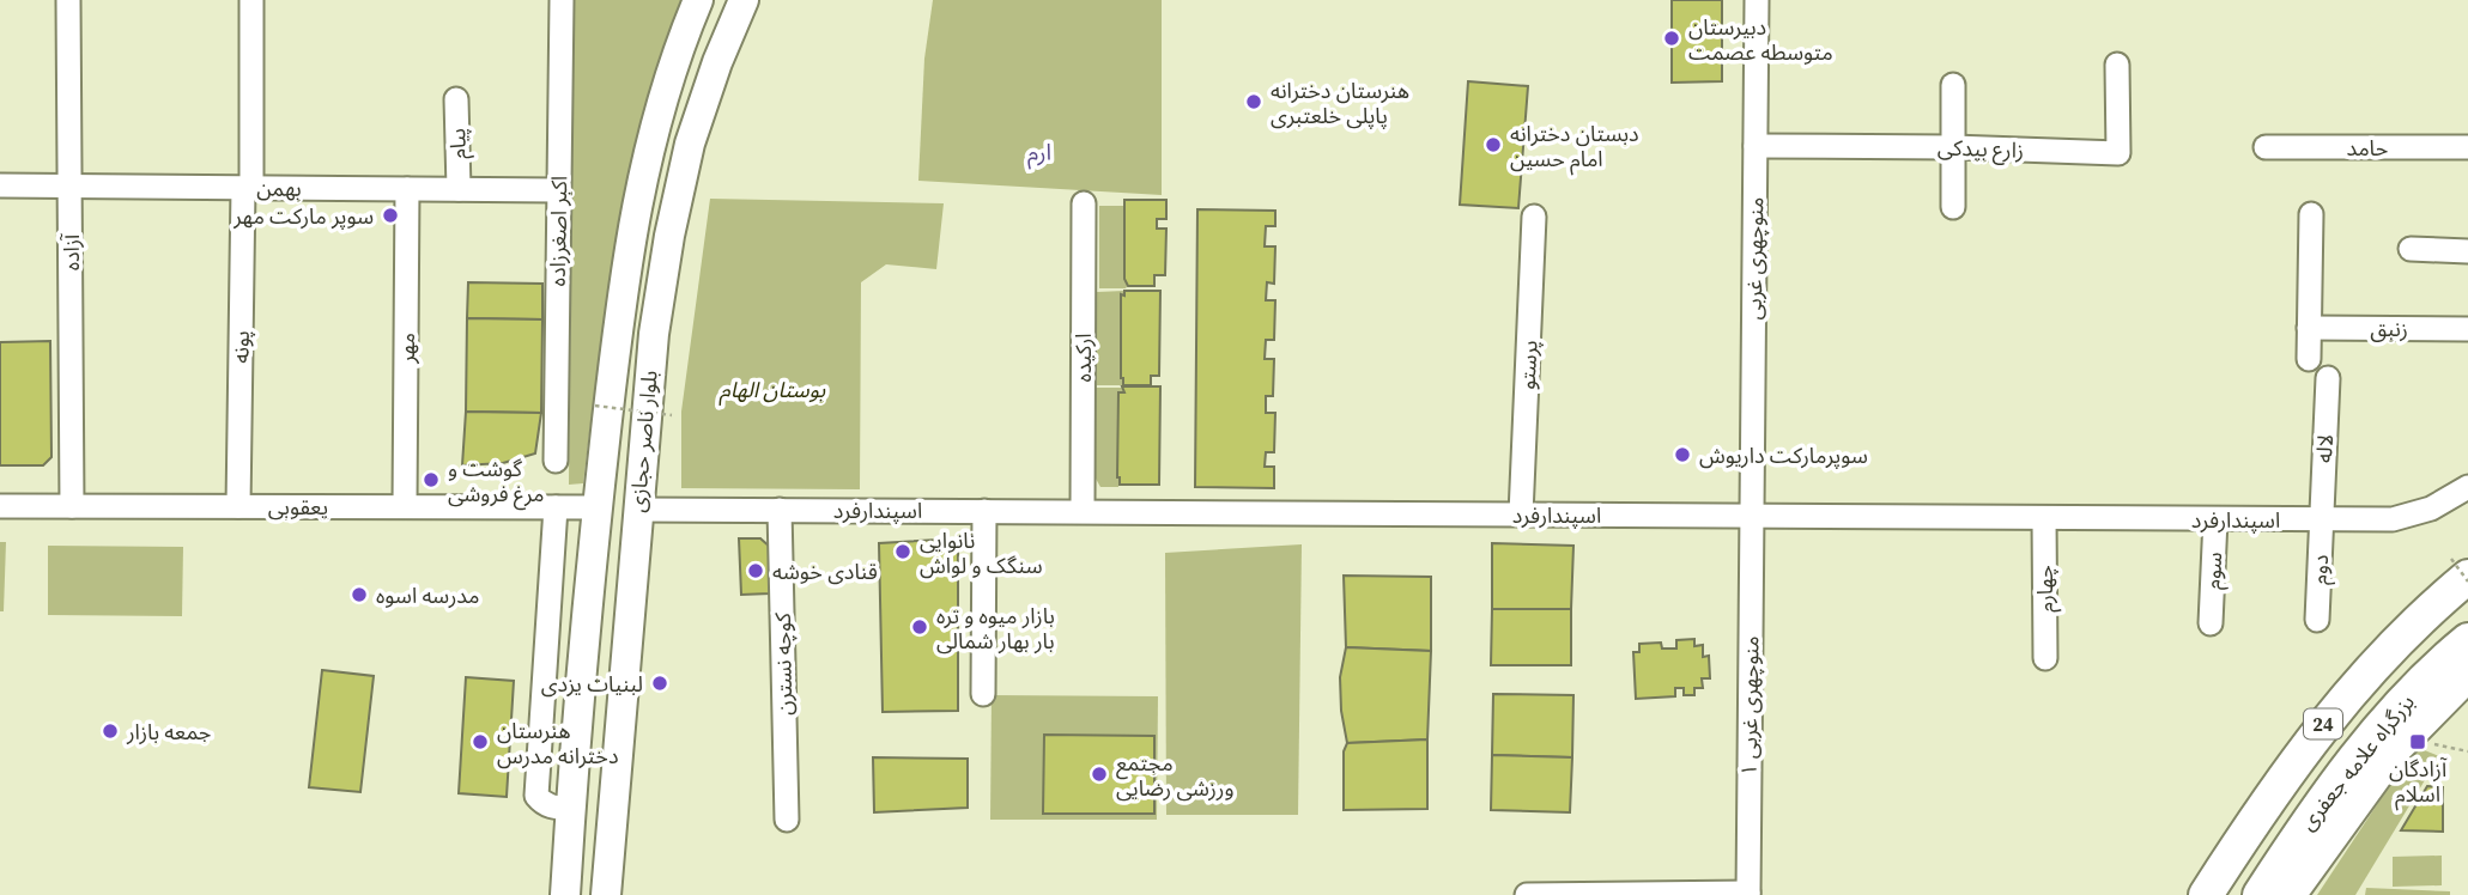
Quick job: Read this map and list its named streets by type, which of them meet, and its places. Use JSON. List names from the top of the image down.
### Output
{
  "streets": {
    "highway": ["24", "بزرگراه علامه جعفری"],
    "main road": ["بلوار ناصر حجازی"],
    "street": [
      "پیام",
      "حامد",
      "زارع بیدکی",
      "بهمن",
      "اکبر اصغرزاده",
      "آزاده",
      "منوچهری غربی",
      "زنبق",
      "پونه",
      "مهر",
      "ارکیده",
      "پرستو",
      "لاله",
      "یعقوبی",
      "اسپندارفرد",
      "دوم",
      "سوم",
      "چهارم",
      "کوچه نسترن",
      "منوچهری غربی ۱"
    ]
  },
  "crossings": [
    ["پیام", "بهمن"],
    ["زارع بیدکی", "منوچهری غربی"],
    ["بهمن", "اکبر اصغرزاده"],
    ["بهمن", "آزاده"],
    ["بهمن", "پونه"],
    ["بهمن", "مهر"],
    ["آزاده", "یعقوبی"],
    ["منوچهری غربی", "اسپندارفرد"],
    ["منوچهری غربی", "منوچهری غربی ۱"],
    ["پونه", "یعقوبی"],
    ["مهر", "یعقوبی"],
    ["ارکیده", "اسپندارفرد"],
    ["پرستو", "اسپندارفرد"],
    ["بلوار ناصر حجازی", "یعقوبی"],
    ["بلوار ناصر حجازی", "اسپندارفرد"],
    ["لاله", "اسپندارفرد"],
    ["لاله", "دوم"],
    ["اسپندارفرد", "دوم"],
    ["اسپندارفرد", "سوم"],
    ["اسپندارفرد", "چهارم"],
    ["اسپندارفرد", "کوچه نسترن"],
    ["اسپندارفرد", "منوچهری غربی ۱"]
  ],
  "districts": ["ارم"],
  "parks": ["بوستان الهام"],
  "places": {
    "other": [
      "دبیرستان متوسطه عصمت",
      "هنرستان دخترانه پاپلی خلعتبری",
      "دبستان دخترانه امام حسین",
      "سوپر مارکت مهر",
      "سوپرمارکت داریوش",
      "گوشت و مرغ فروشی",
      "نانوایی سنگک و لواش",
      "قنادی خوشه",
      "مدرسه اسوه",
      "بازار میوه و تره بار بهار شمالی",
      "لبنیات یزدی",
      "جمعه‌ بازار",
      "هنرستان دخترانه مدرس",
      "مجتمع ورزشی رضایی"
    ],
    "transit": ["آزادگان اسلام"]
  }
}
